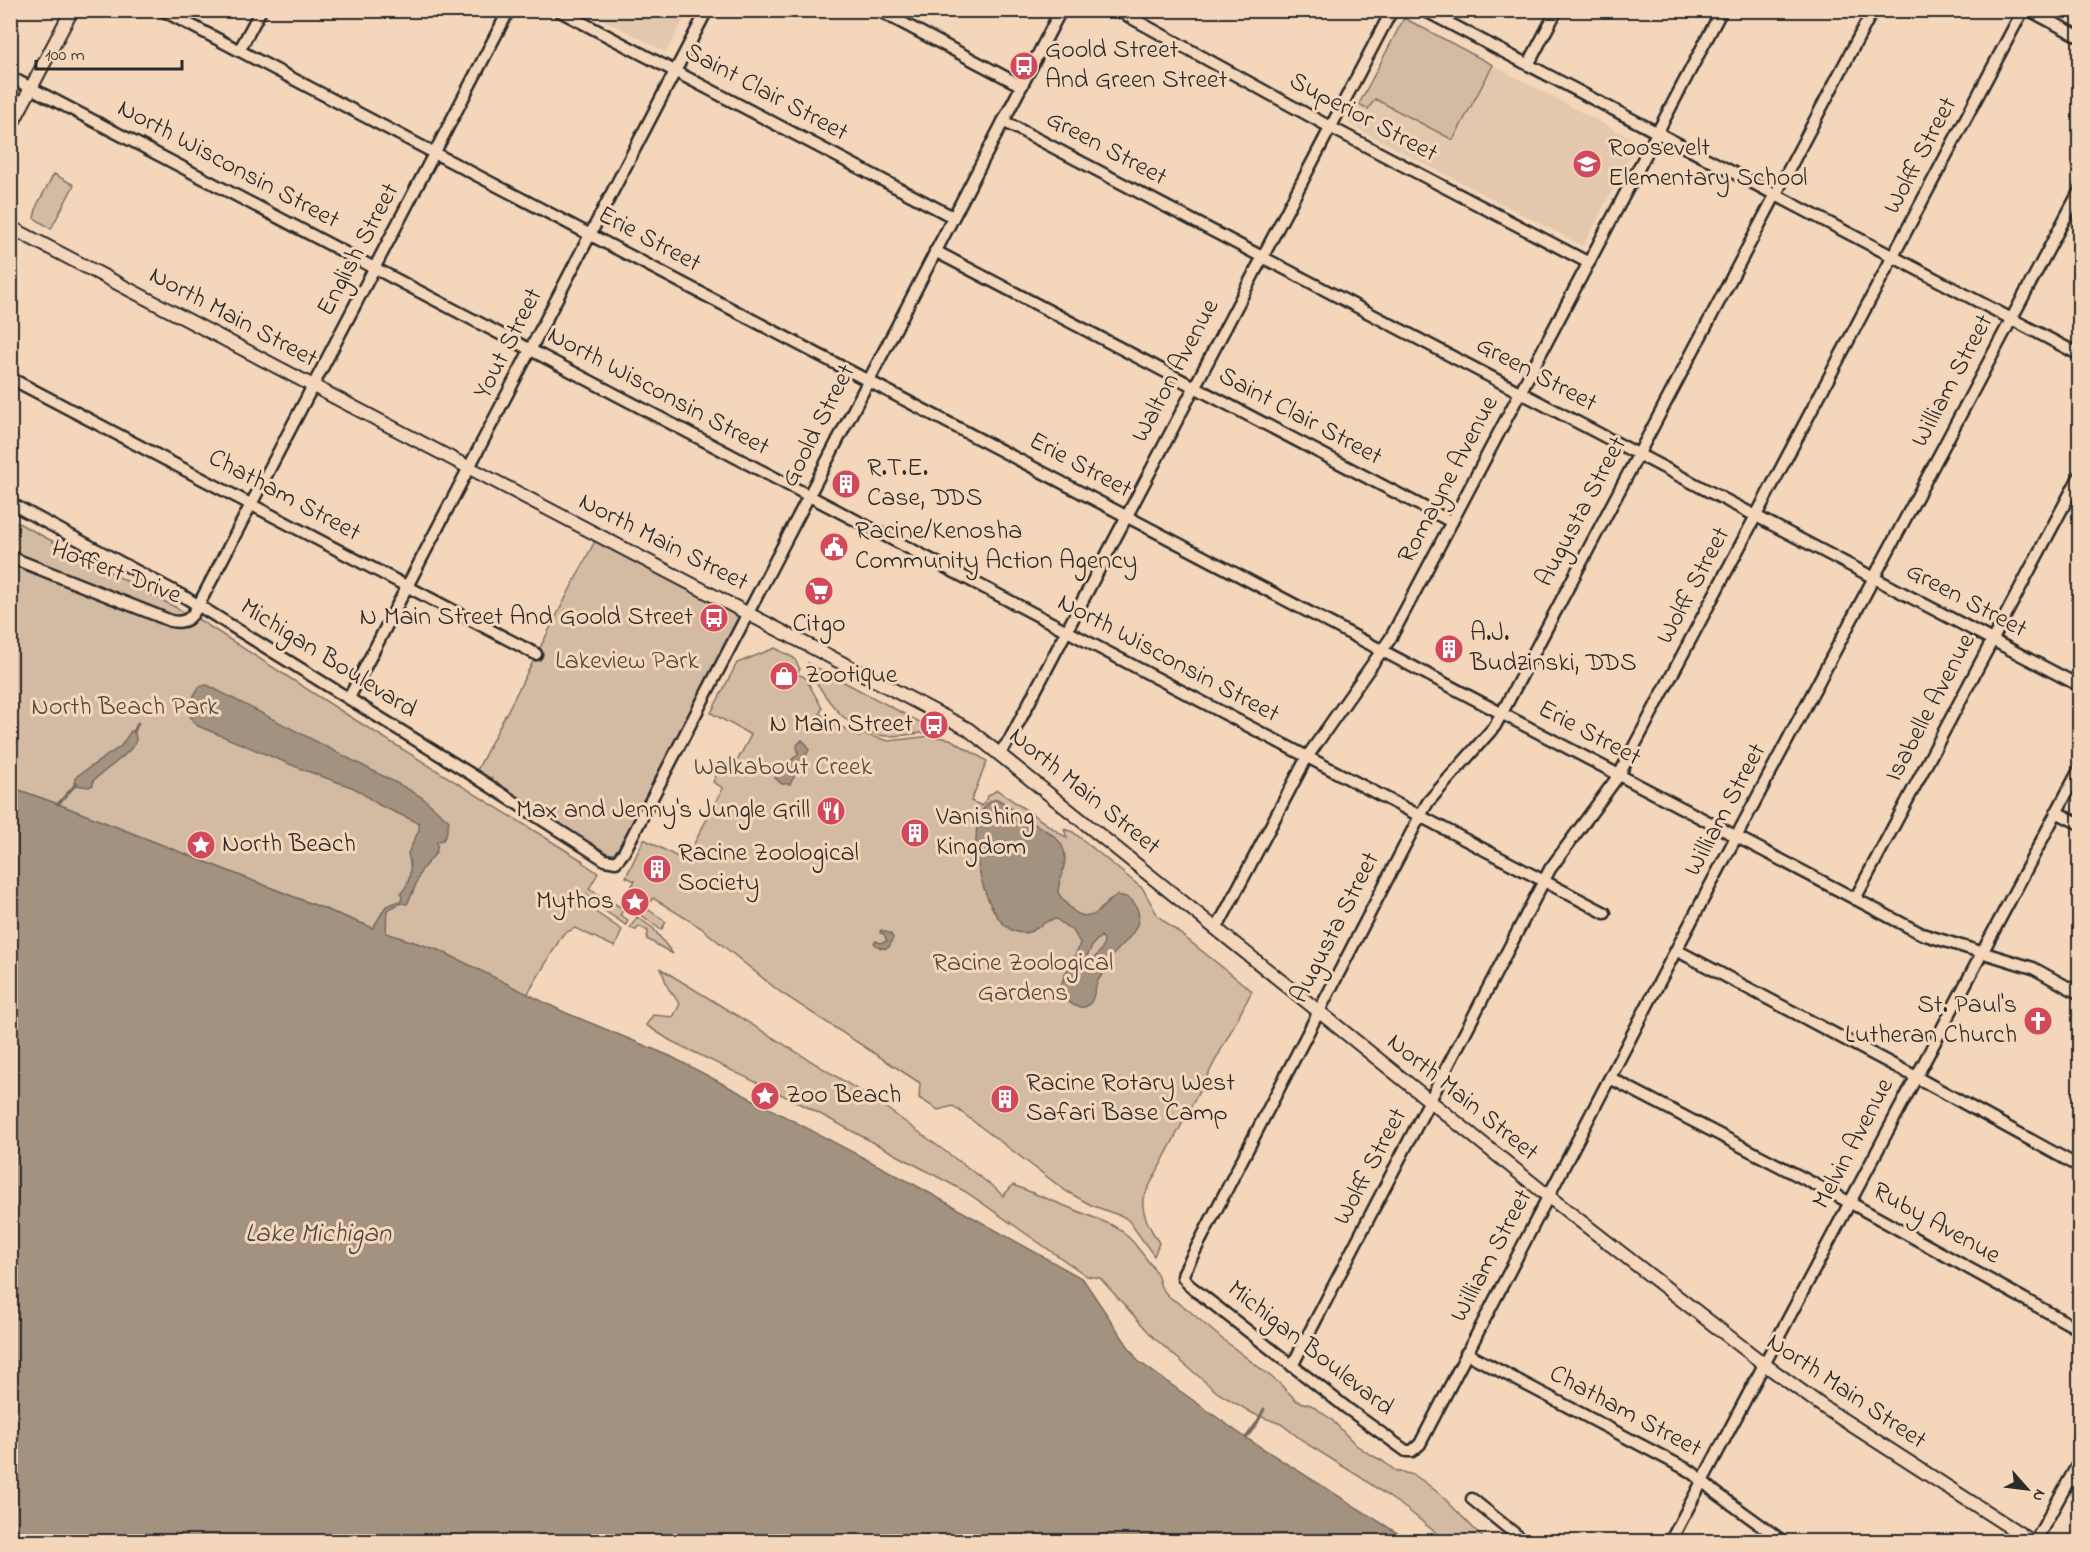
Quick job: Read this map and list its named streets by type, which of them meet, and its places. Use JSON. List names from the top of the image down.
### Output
{
  "streets": {
    "main road": ["North Main Street"],
    "street": [
      "Saint Clair Street",
      "Superior Street",
      "Green Street",
      "Wolff Street",
      "North Wisconsin Street",
      "Erie Street",
      "English Street",
      "Yout Street",
      "Walton Avenue",
      "William Street",
      "Goold Street",
      "Romayne Avenue",
      "Chatham Street",
      "Augusta Street",
      "Hoffert Drive",
      "Michigan Boulevard",
      "Isabelle Avenue",
      "Melvin Avenue",
      "Ruby Avenue"
    ]
  },
  "crossings": [
    ["Saint Clair Street", "Yout Street"],
    ["Saint Clair Street", "Walton Avenue"],
    ["Saint Clair Street", "Goold Street"],
    ["Saint Clair Street", "Romayne Avenue"],
    ["Superior Street", "Walton Avenue"],
    ["Superior Street", "Romayne Avenue"],
    ["Green Street", "Wolff Street"],
    ["Green Street", "Walton Avenue"],
    ["Green Street", "William Street"],
    ["Green Street", "Goold Street"],
    ["Green Street", "Romayne Avenue"],
    ["Green Street", "Augusta Street"],
    ["Green Street", "Isabelle Avenue"],
    ["Wolff Street", "North Wisconsin Street"],
    ["Wolff Street", "Erie Street"],
    ["Wolff Street", "North Main Street"],
    ["Wolff Street", "Michigan Boulevard"],
    ["North Wisconsin Street", "English Street"],
    ["North Wisconsin Street", "Yout Street"],
    ["North Wisconsin Street", "Walton Avenue"],
    ["North Wisconsin Street", "Goold Street"],
    ["North Wisconsin Street", "Romayne Avenue"],
    ["North Wisconsin Street", "Augusta Street"],
    ["Erie Street", "English Street"],
    ["Erie Street", "Yout Street"],
    ["Erie Street", "Walton Avenue"],
    ["Erie Street", "William Street"],
    ["Erie Street", "Goold Street"],
    ["Erie Street", "Romayne Avenue"],
    ["Erie Street", "Augusta Street"],
    ["Erie Street", "Isabelle Avenue"],
    ["Erie Street", "Melvin Avenue"],
    ["English Street", "North Main Street"],
    ["English Street", "Chatham Street"],
    ["English Street", "Hoffert Drive"],
    ["English Street", "Michigan Boulevard"],
    ["North Main Street", "Yout Street"],
    ["North Main Street", "Walton Avenue"],
    ["North Main Street", "William Street"],
    ["North Main Street", "Goold Street"],
    ["North Main Street", "Romayne Avenue"],
    ["North Main Street", "Augusta Street"],
    ["North Main Street", "Melvin Avenue"],
    ["Yout Street", "Chatham Street"],
    ["Yout Street", "Michigan Boulevard"],
    ["William Street", "Chatham Street"],
    ["William Street", "Michigan Boulevard"],
    ["William Street", "Ruby Avenue"],
    ["Goold Street", "Michigan Boulevard"],
    ["Chatham Street", "Melvin Avenue"],
    ["Augusta Street", "Michigan Boulevard"],
    ["Hoffert Drive", "Michigan Boulevard"],
    ["Melvin Avenue", "Ruby Avenue"]
  ],
  "water": ["Lake Michigan"],
  "parks": [
    "Lakeview Park",
    "North Beach Park",
    "Walkabout Creek",
    "Racine Zoological Gardens"
  ],
  "places": {
    "bus stop": ["Goold Street And Green Street", "N Main Street And Goold Street", "N Main Street"],
    "school or university": ["Roosevelt Elementary School"],
    "building": [
      "R.T.E. Case, DDS",
      "A.J. Budzinski, DDS",
      "Vanishing Kingdom",
      "Racine Zoological Society",
      "Racine Rotary West Safari Base Camp"
    ],
    "public building": ["Racine/Kenosha Community Action Agency"],
    "supermarket": ["Citgo"],
    "shop": ["Zootique"],
    "restaurant": ["Max and Jenny's Jungle Grill"],
    "place": ["North Beach", "Mythos", "Zoo Beach"],
    "church": ["St. Paul's Lutheran Church"]
  },
  "scale_bar": "100 m",
  "north": "bottom right"
}
